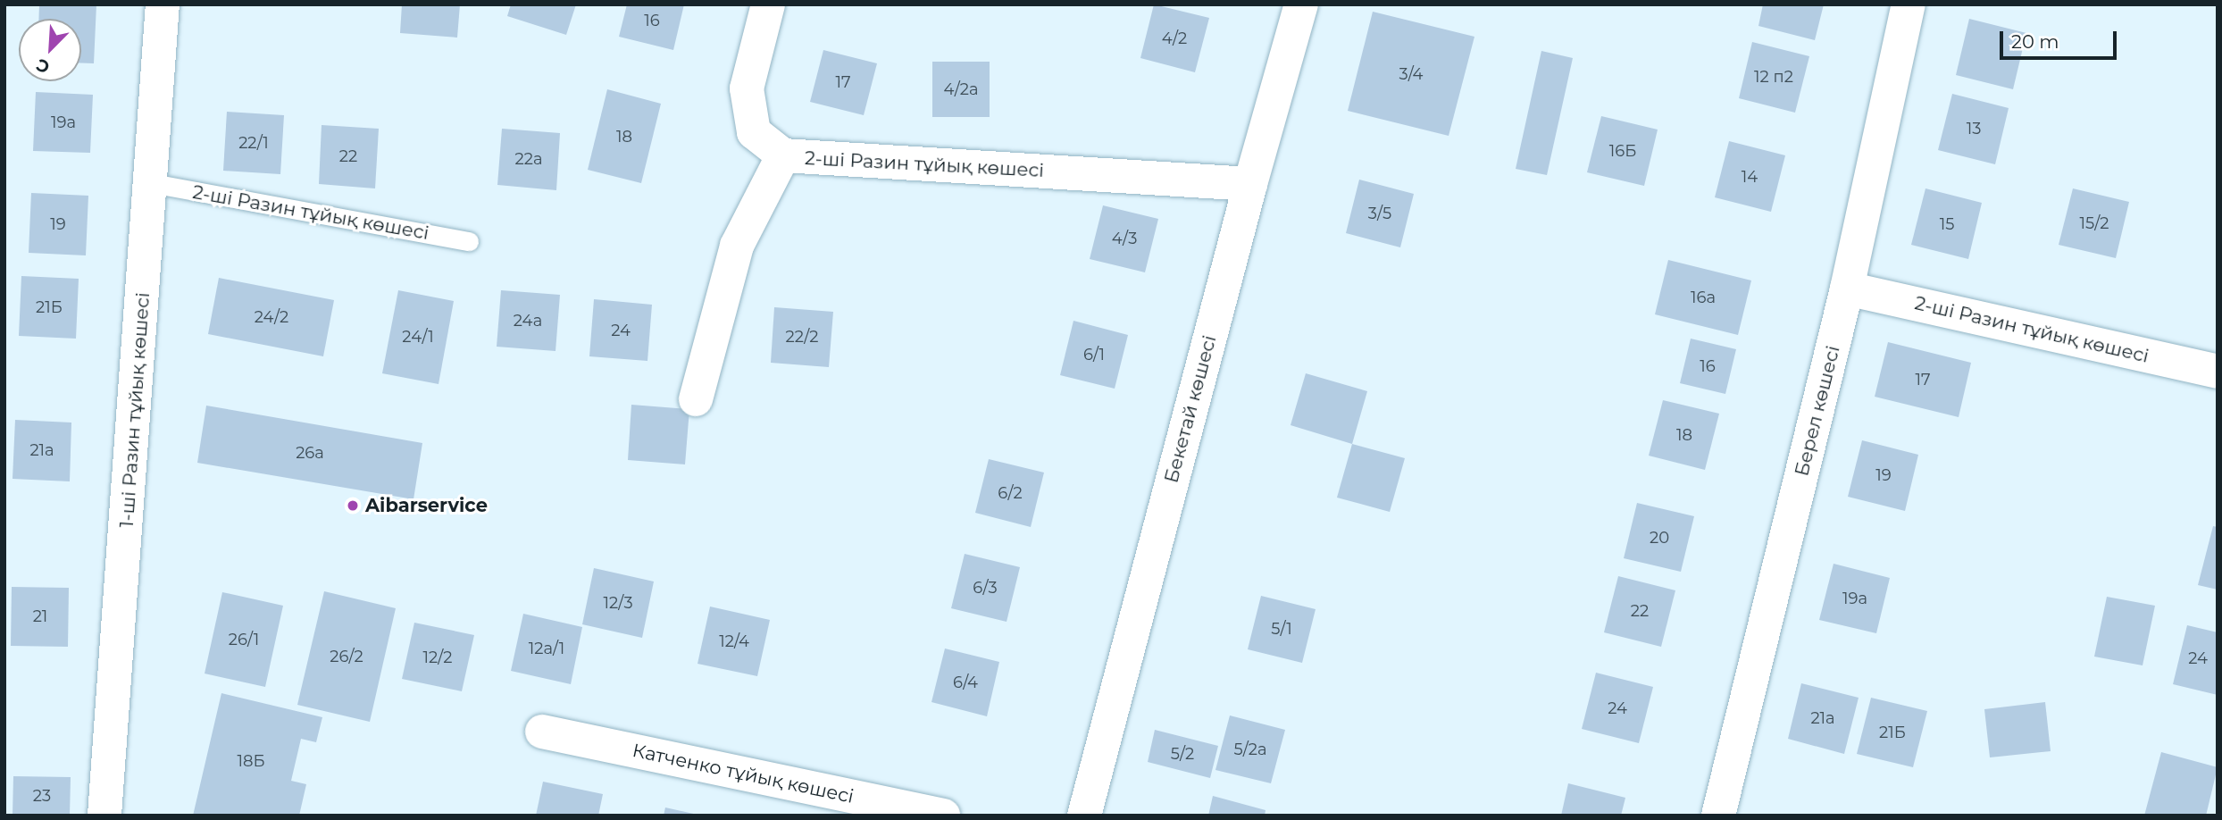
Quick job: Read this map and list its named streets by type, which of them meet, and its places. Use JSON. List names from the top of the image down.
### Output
{
  "streets": {
    "street": [
      "2-ші Разин тұйық көшесі",
      "Бекетай көшесі",
      "1-ші Разин тұйық көшесі",
      "Берел көшесі",
      "Катченко тұйық көшесі"
    ]
  },
  "crossings": [
    ["2-ші Разин тұйық көшесі", "Бекетай көшесі"],
    ["2-ші Разин тұйық көшесі", "1-ші Разин тұйық көшесі"],
    ["2-ші Разин тұйық көшесі", "Берел көшесі"]
  ],
  "places": ["Aibarservice"],
  "house_numbers": [
    "16",
    "4/2",
    "3/4",
    "12 п2",
    "17",
    "4/2а",
    "19а",
    "13",
    "18",
    "22/1",
    "16Б",
    "22",
    "22а",
    "14",
    "3/5",
    "15/2",
    "19",
    "15",
    "4/3",
    "16а",
    "21Б",
    "24/2",
    "24а",
    "24",
    "24/1",
    "22/2",
    "6/1",
    "16",
    "17",
    "18",
    "21а",
    "26а",
    "19",
    "6/2",
    "20",
    "6/3",
    "19а",
    "12/3",
    "22",
    "21",
    "5/1",
    "26/1",
    "12/4",
    "12а/1",
    "26/2",
    "12/2",
    "24",
    "6/4",
    "24",
    "21а",
    "21Б",
    "5/2а",
    "5/2",
    "18Б",
    "23"
  ],
  "scale_bar": "20 m",
  "north": "bottom left"
}
